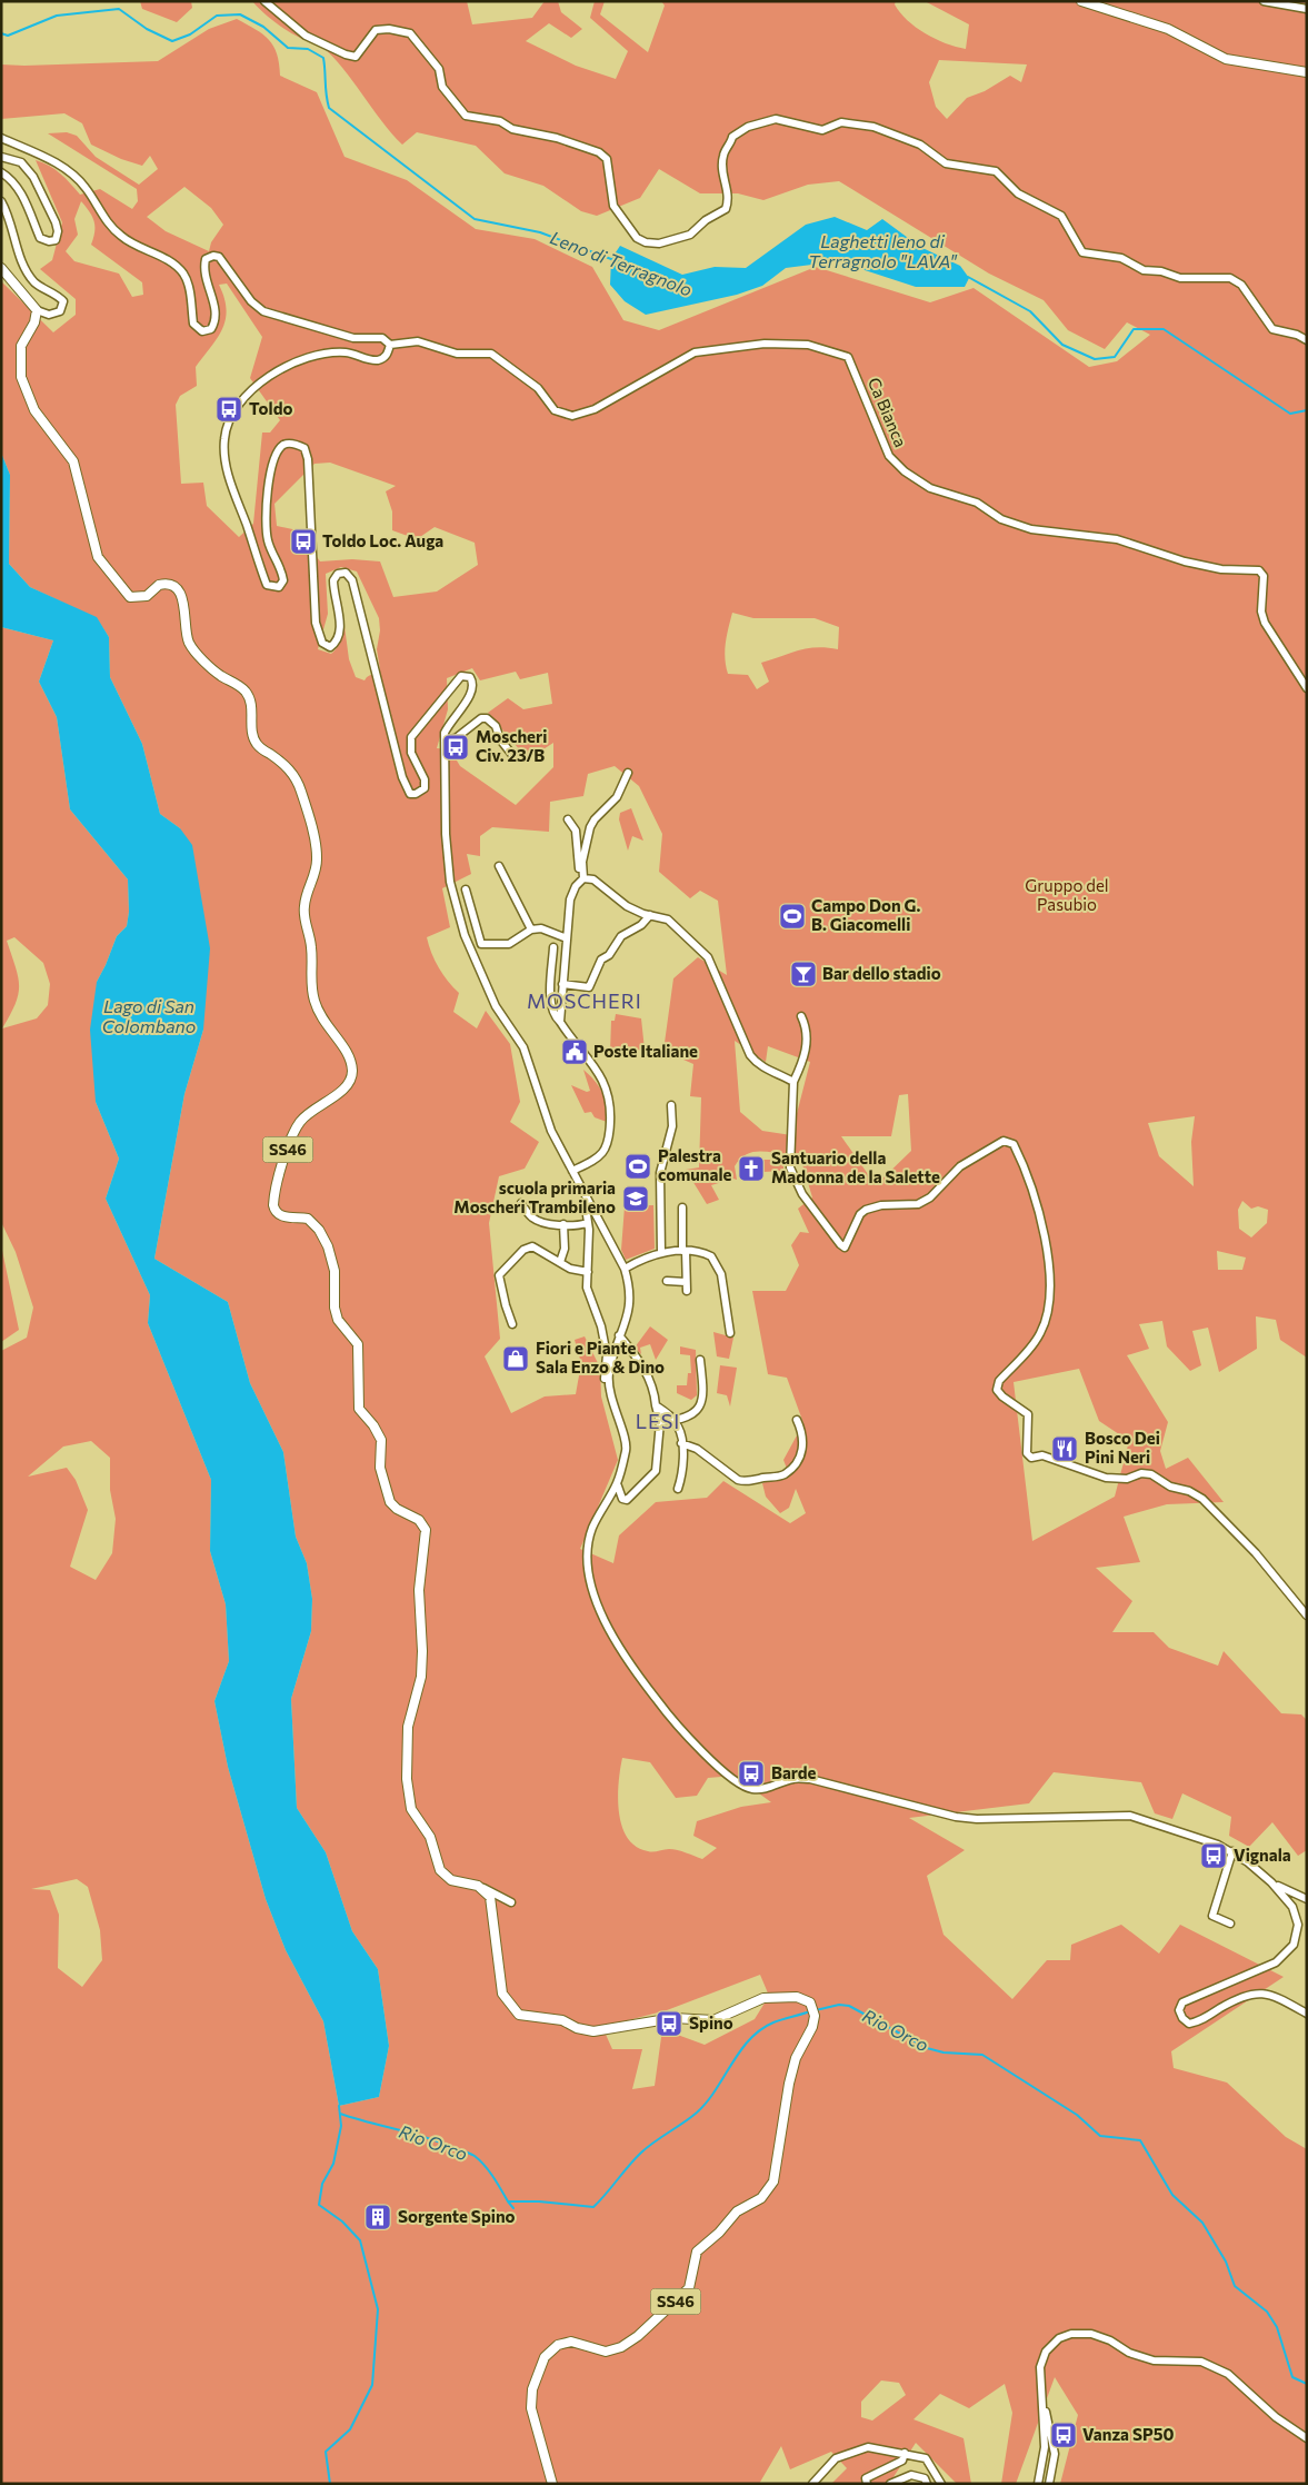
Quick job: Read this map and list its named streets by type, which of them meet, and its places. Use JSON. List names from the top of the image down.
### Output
{
  "streets": {
    "main road": ["SS46"],
    "street": ["Ca Bianca"]
  },
  "districts": ["MOSCHERI", "LESI"],
  "water": [
    "Laghetti leno di Terragnolo \"LAVA\"",
    "Leno di Terragnolo",
    "Lago di San Colombano",
    "Rio Orco"
  ],
  "parks": ["Gruppo del Pasubio"],
  "places": {
    "bus stop": [
      "Toldo",
      "Toldo Loc. Auga",
      "Moscheri Civ. 23/B",
      "Barde",
      "Vignala",
      "Spino",
      "Vanza SP50"
    ],
    "sports": ["Campo Don G. B. Giacomelli", "Palestra comunale"],
    "bar": ["Bar dello stadio"],
    "public building": ["Poste Italiane"],
    "church": ["Santuario della Madonna de la Salette"],
    "school or university": ["scuola primaria Moscheri Trambileno"],
    "shop": ["Fiori e Piante Sala Enzo & Dino"],
    "restaurant": ["Bosco Dei Pini Neri"],
    "building": ["Sorgente Spino"]
  }
}
